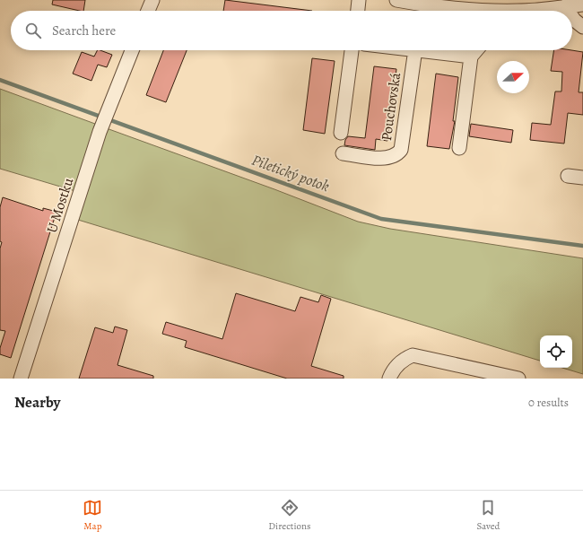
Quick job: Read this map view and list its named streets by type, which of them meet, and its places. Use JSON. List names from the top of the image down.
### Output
{
  "streets": {
    "street": ["Pouchovská", "U Mostku"]
  },
  "water": ["Piletický potok"],
  "north": "right",
  "page": {
    "search": "Search here",
    "heading": ["Nearby", "0 results"],
    "nav": ["Map", "Directions", "Saved"]
  }
}
